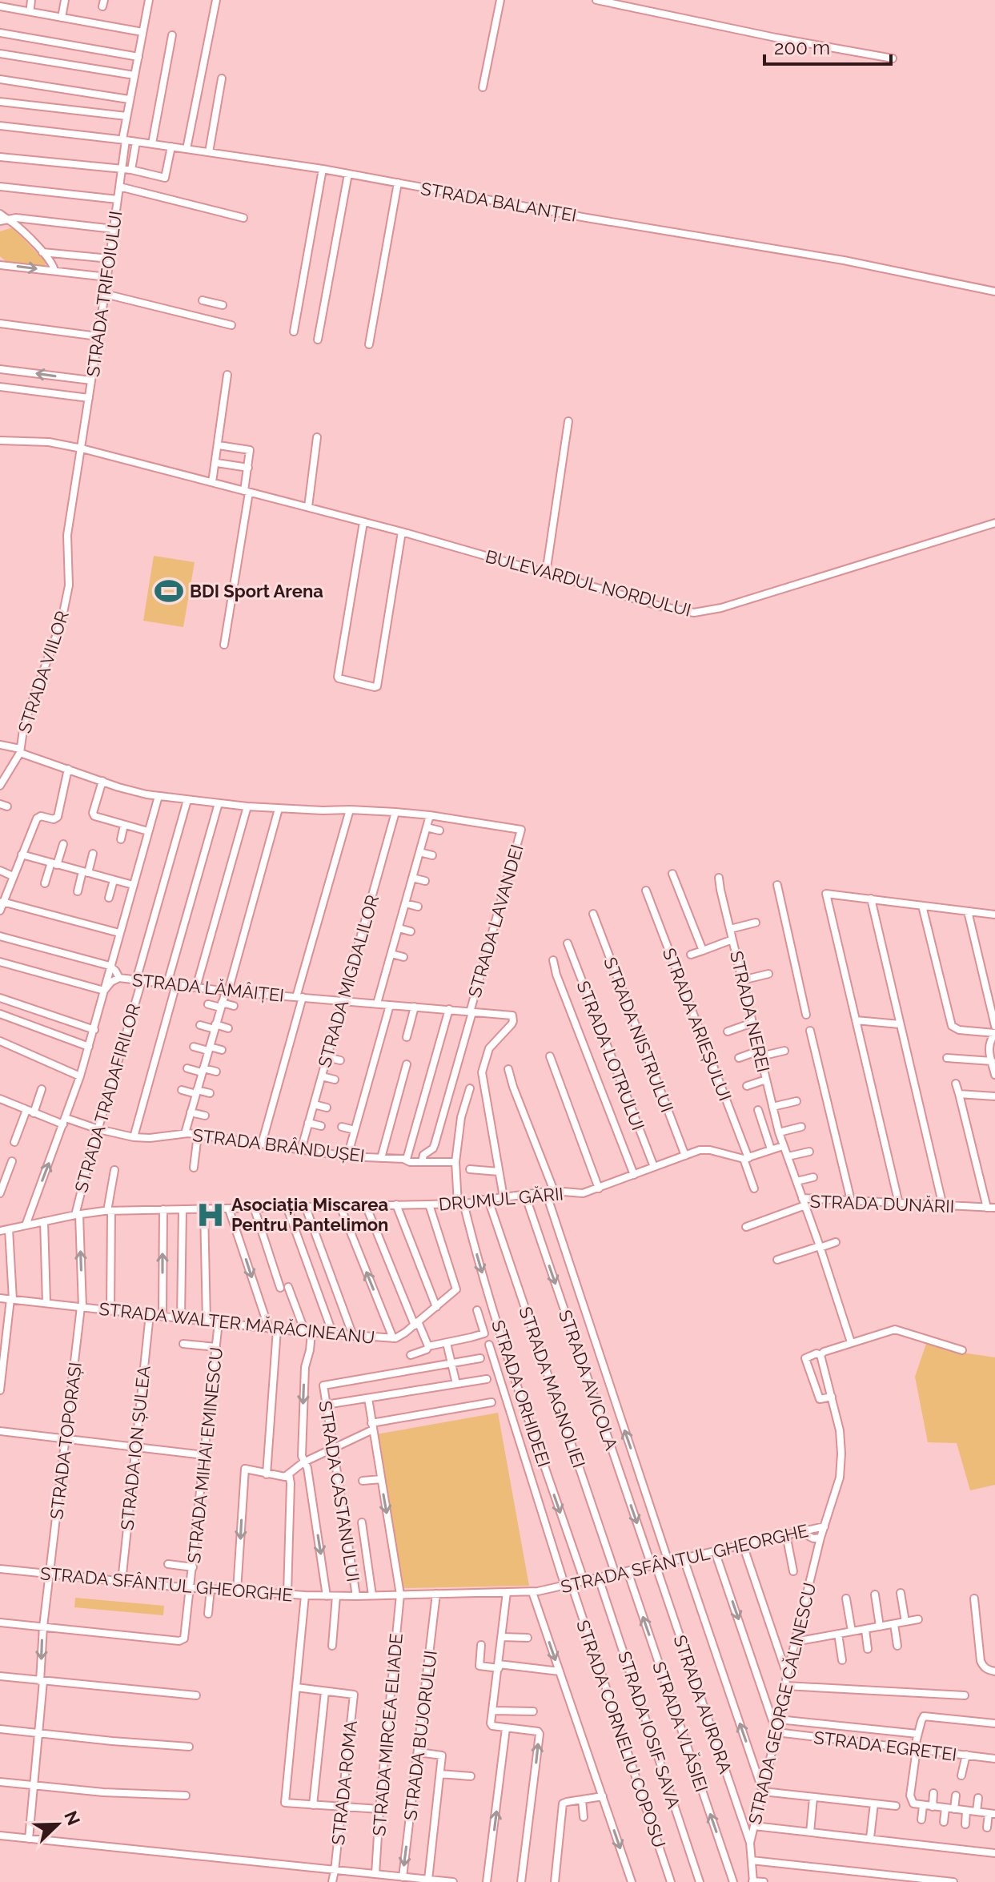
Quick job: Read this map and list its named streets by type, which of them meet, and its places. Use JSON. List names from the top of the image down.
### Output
{
  "streets": {
    "street": [
      "STRADA BALANȚEI",
      "STRADA TRIFOIULUI",
      "BULEVARDUL NORDULUI",
      "STRADA VIILOR",
      "STRADA LAVANDEI",
      "STRADA MIGDALILOR",
      "STRADA LĂMÂIȚEI",
      "STRADA NEREI",
      "STRADA ARIEȘULUI",
      "STRADA NISTRULUI",
      "STRADA LOTRULUI",
      "STRADA TRADAFIRILOR",
      "STRADA BRÂNDUȘEI",
      "DRUMUL GĂRII",
      "STRADA DUNĂRII",
      "STRADA WALTER MĂRĂCINEANU",
      "STRADA AVICOLA",
      "STRADA MAGNOLIEI",
      "STRADA ORHIDEEI",
      "STRADA TOPORAȘI",
      "STRADA ION ȘULEA",
      "STRADA MIHAI EMINESCU",
      "STRADA CASTANULUI",
      "STRADA SFÂNTUL GHEORGHE",
      "STRADA GEORGE CĂLINESCU",
      "STRADA AURORA",
      "STRADA VLĂSIEI",
      "STRADA IOSIF SAVA",
      "STRADA CORNELIU COPOSU",
      "STRADA MIRCEA ELIADE",
      "STRADA BUJORULUI",
      "STRADA EGRETEI",
      "STRADA ROMA"
    ]
  },
  "crossings": [
    ["STRADA BALANȚEI", "STRADA TRIFOIULUI"],
    ["STRADA TRIFOIULUI", "BULEVARDUL NORDULUI"],
    ["STRADA TRIFOIULUI", "STRADA VIILOR"],
    ["STRADA LAVANDEI", "STRADA LĂMÂIȚEI"],
    ["STRADA LAVANDEI", "STRADA BRÂNDUȘEI"],
    ["STRADA MIGDALILOR", "STRADA LĂMÂIȚEI"],
    ["STRADA MIGDALILOR", "STRADA BRÂNDUȘEI"],
    ["STRADA LĂMÂIȚEI", "STRADA TRADAFIRILOR"],
    ["STRADA ARIEȘULUI", "DRUMUL GĂRII"],
    ["STRADA NISTRULUI", "DRUMUL GĂRII"],
    ["STRADA LOTRULUI", "DRUMUL GĂRII"],
    ["STRADA TRADAFIRILOR", "STRADA BRÂNDUȘEI"],
    ["STRADA TRADAFIRILOR", "DRUMUL GĂRII"],
    ["STRADA TRADAFIRILOR", "STRADA WALTER MĂRĂCINEANU"],
    ["STRADA TRADAFIRILOR", "STRADA TOPORAȘI"],
    ["DRUMUL GĂRII", "STRADA WALTER MĂRĂCINEANU"],
    ["DRUMUL GĂRII", "STRADA AVICOLA"],
    ["DRUMUL GĂRII", "STRADA MAGNOLIEI"],
    ["DRUMUL GĂRII", "STRADA ORHIDEEI"],
    ["STRADA WALTER MĂRĂCINEANU", "STRADA TOPORAȘI"],
    ["STRADA WALTER MĂRĂCINEANU", "STRADA ION ȘULEA"],
    ["STRADA WALTER MĂRĂCINEANU", "STRADA MIHAI EMINESCU"],
    ["STRADA AVICOLA", "STRADA SFÂNTUL GHEORGHE"],
    ["STRADA AVICOLA", "STRADA AURORA"],
    ["STRADA MAGNOLIEI", "STRADA SFÂNTUL GHEORGHE"],
    ["STRADA ORHIDEEI", "STRADA SFÂNTUL GHEORGHE"],
    ["STRADA TOPORAȘI", "STRADA MIHAI EMINESCU"],
    ["STRADA TOPORAȘI", "STRADA SFÂNTUL GHEORGHE"],
    ["STRADA ION ȘULEA", "STRADA SFÂNTUL GHEORGHE"],
    ["STRADA MIHAI EMINESCU", "STRADA SFÂNTUL GHEORGHE"],
    ["STRADA CASTANULUI", "STRADA SFÂNTUL GHEORGHE"],
    ["STRADA SFÂNTUL GHEORGHE", "STRADA GEORGE CĂLINESCU"],
    ["STRADA SFÂNTUL GHEORGHE", "STRADA AURORA"],
    ["STRADA SFÂNTUL GHEORGHE", "STRADA VLĂSIEI"],
    ["STRADA SFÂNTUL GHEORGHE", "STRADA IOSIF SAVA"],
    ["STRADA SFÂNTUL GHEORGHE", "STRADA CORNELIU COPOSU"],
    ["STRADA SFÂNTUL GHEORGHE", "STRADA MIRCEA ELIADE"],
    ["STRADA SFÂNTUL GHEORGHE", "STRADA BUJORULUI"],
    ["STRADA GEORGE CĂLINESCU", "STRADA AURORA"],
    ["STRADA GEORGE CĂLINESCU", "STRADA EGRETEI"]
  ],
  "one_way": ["STRADA ORHIDEEI"],
  "places": {
    "sports": ["BDI Sport Arena"],
    "hospital": ["Asociația Miscarea Pentru Pantelimon"]
  },
  "scale_bar": "200 m",
  "north": "top right"
}
